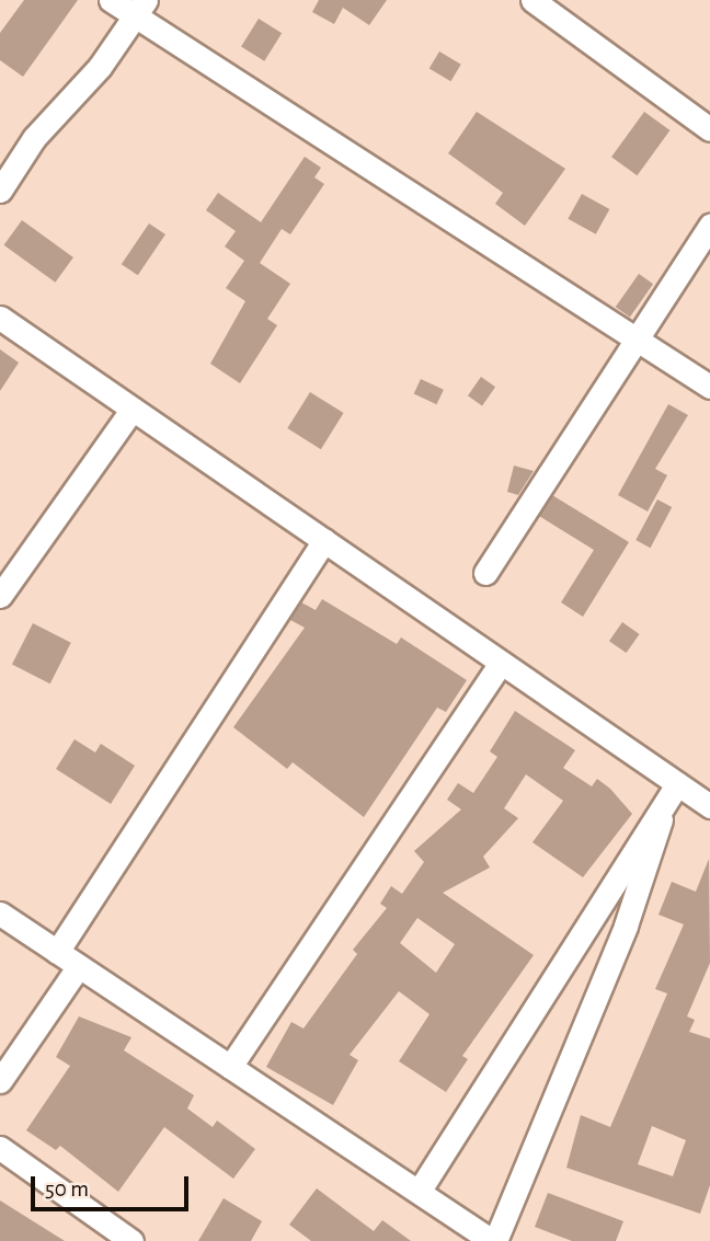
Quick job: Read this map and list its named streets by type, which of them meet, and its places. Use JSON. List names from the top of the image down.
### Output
{
  "scale_bar": "50 m"
}
